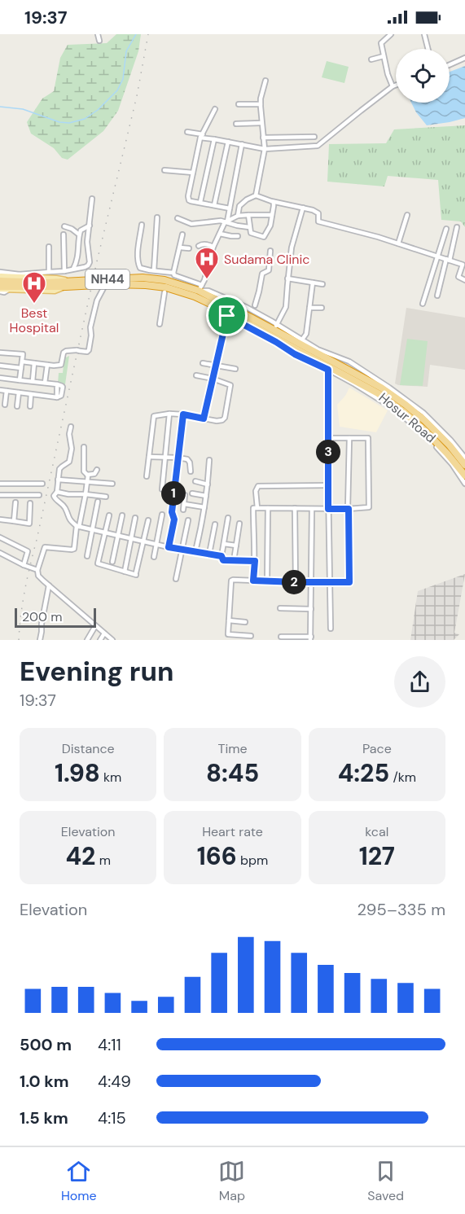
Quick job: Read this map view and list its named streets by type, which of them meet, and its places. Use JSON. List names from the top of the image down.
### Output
{
  "streets": {
    "highway": ["NH44", "Hosur Road"]
  },
  "crossings": [
    ["NH44", "Hosur Road"]
  ],
  "places": {
    "hospital": ["Sudama Clinic", "Best Hospital"]
  },
  "scale_bar": "200 m",
  "page": {
    "status": "19:37",
    "pins": ["3", "1", "2"],
    "scale": "200 m",
    "heading": ["Evening run", "19:37"],
    "stats": [
      ["Distance", "1.98 km"],
      ["Time", "8:45"],
      ["Pace", "4:25 /km"],
      ["Elevation", "42 m"],
      ["Heart rate", "166 bpm"],
      ["kcal", "127"]
    ],
    "chart": ["Elevation", "295–335 m"],
    "list": [
      {
        "name": "500 m",
        "note": "4:11"
      },
      {
        "name": "1.0 km",
        "note": "4:49"
      },
      {
        "name": "1.5 km",
        "note": "4:15"
      }
    ],
    "tabs": ["Home", "Map", "Saved"]
  }
}
